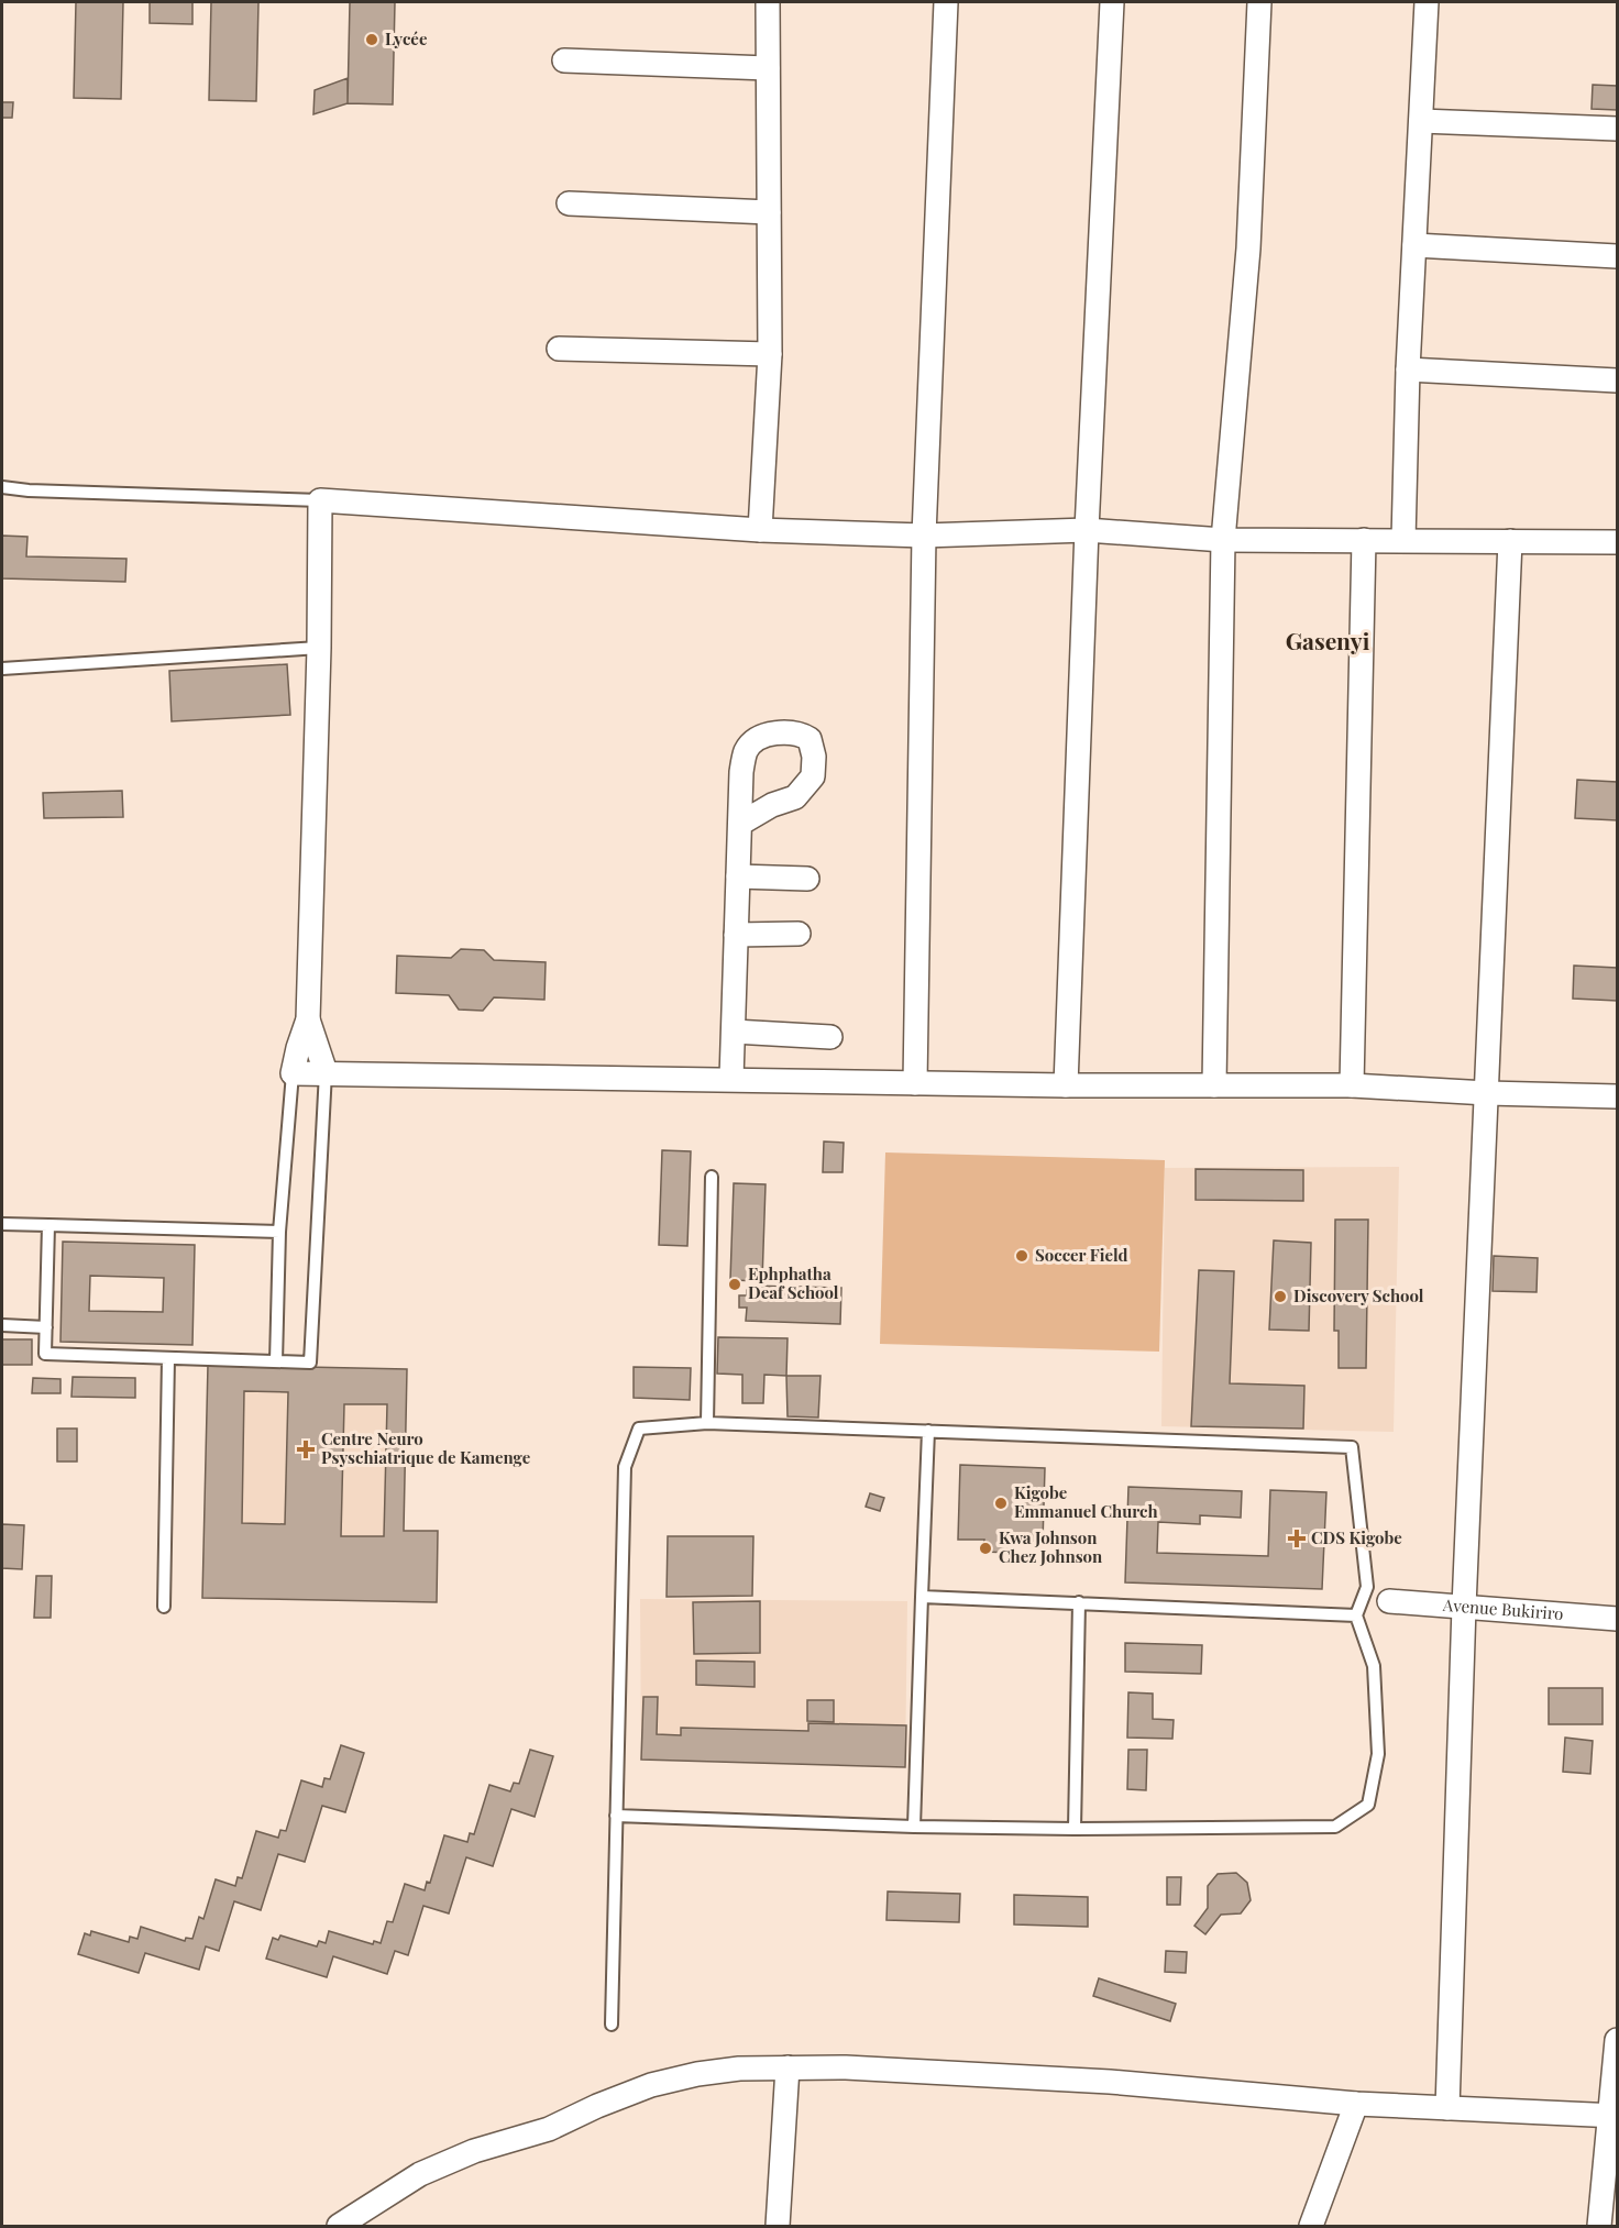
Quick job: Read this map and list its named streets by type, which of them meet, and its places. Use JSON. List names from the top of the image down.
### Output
{
  "streets": {
    "street": ["Avenue Bukiriro"]
  },
  "districts": ["Gasenyi"],
  "places": {
    "other": [
      "Lycée",
      "Soccer Field",
      "Ephphatha Deaf School",
      "Discovery School",
      "Kigobe Emmanuel Church",
      "Kwa Johnson Chez Johnson"
    ],
    "health": ["Centre Neuro Psyschiatrique de Kamenge", "CDS Kigobe"]
  }
}
